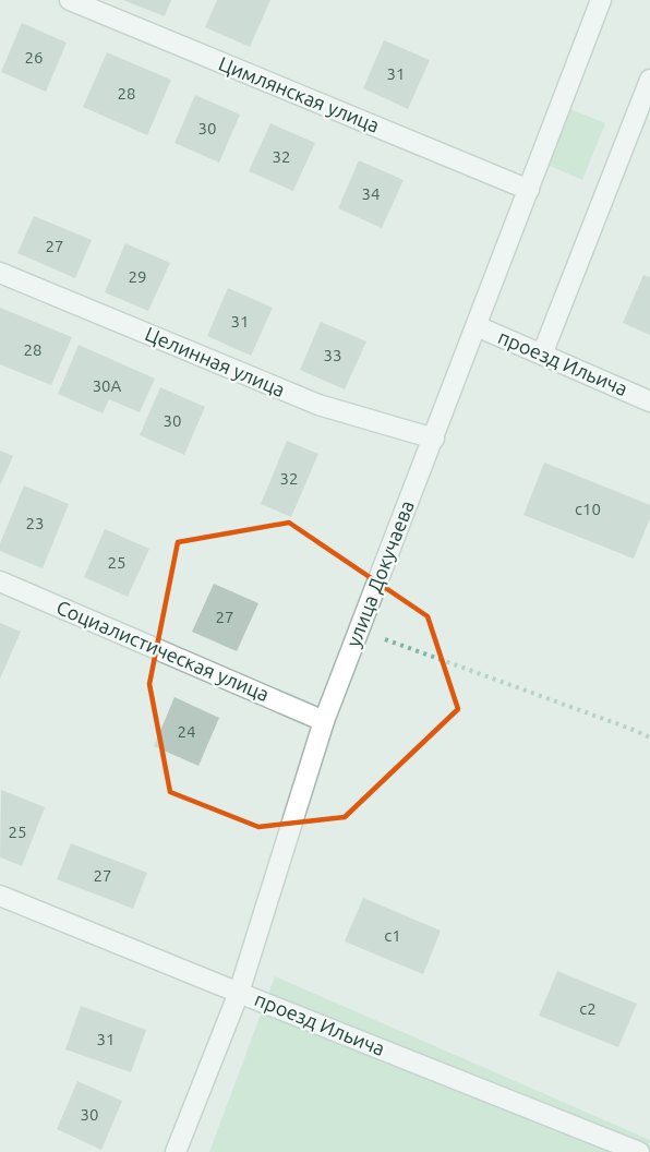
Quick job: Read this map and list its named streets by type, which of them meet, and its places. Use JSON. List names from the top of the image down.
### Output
{
  "streets": {
    "street": [
      "Цимлянская улица",
      "Целинная улица",
      "проезд Ильича",
      "улица Докучаева",
      "Социалистическая улица"
    ]
  },
  "crossings": [
    ["Цимлянская улица", "улица Докучаева"],
    ["Целинная улица", "улица Докучаева"],
    ["проезд Ильича", "улица Докучаева"],
    ["улица Докучаева", "Социалистическая улица"]
  ],
  "house_numbers": [
    "26",
    "31",
    "28",
    "30",
    "32",
    "34",
    "27",
    "29",
    "31",
    "28",
    "33",
    "30А",
    "30",
    "32",
    "с10",
    "23",
    "25",
    "27",
    "24",
    "25",
    "27",
    "с1",
    "с2",
    "31",
    "30"
  ]
}
